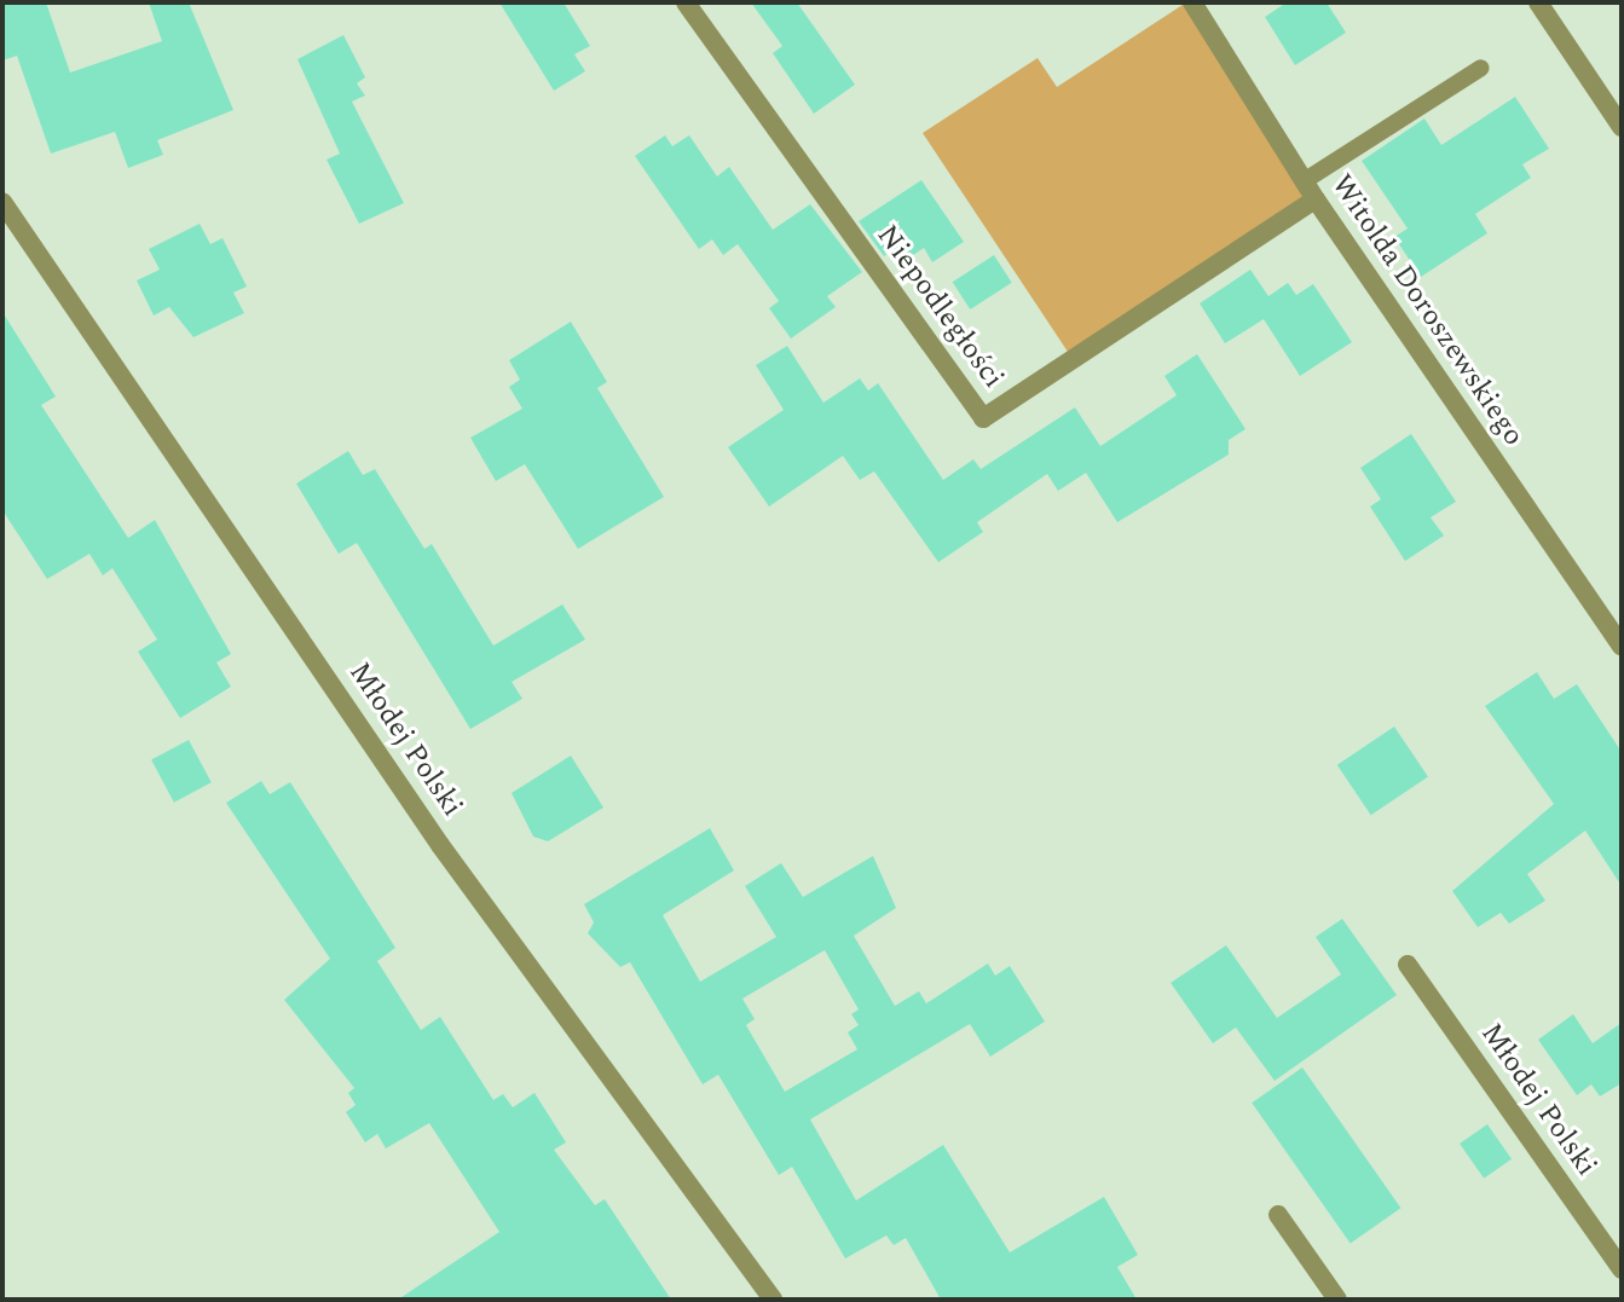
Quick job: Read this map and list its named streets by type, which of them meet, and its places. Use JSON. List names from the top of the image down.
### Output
{
  "streets": {
    "street": ["Niepodległości", "Witolda Doroszewskiego", "Młodej Polski"]
  },
  "crossings": [
    ["Niepodległości", "Witolda Doroszewskiego"]
  ]
}
